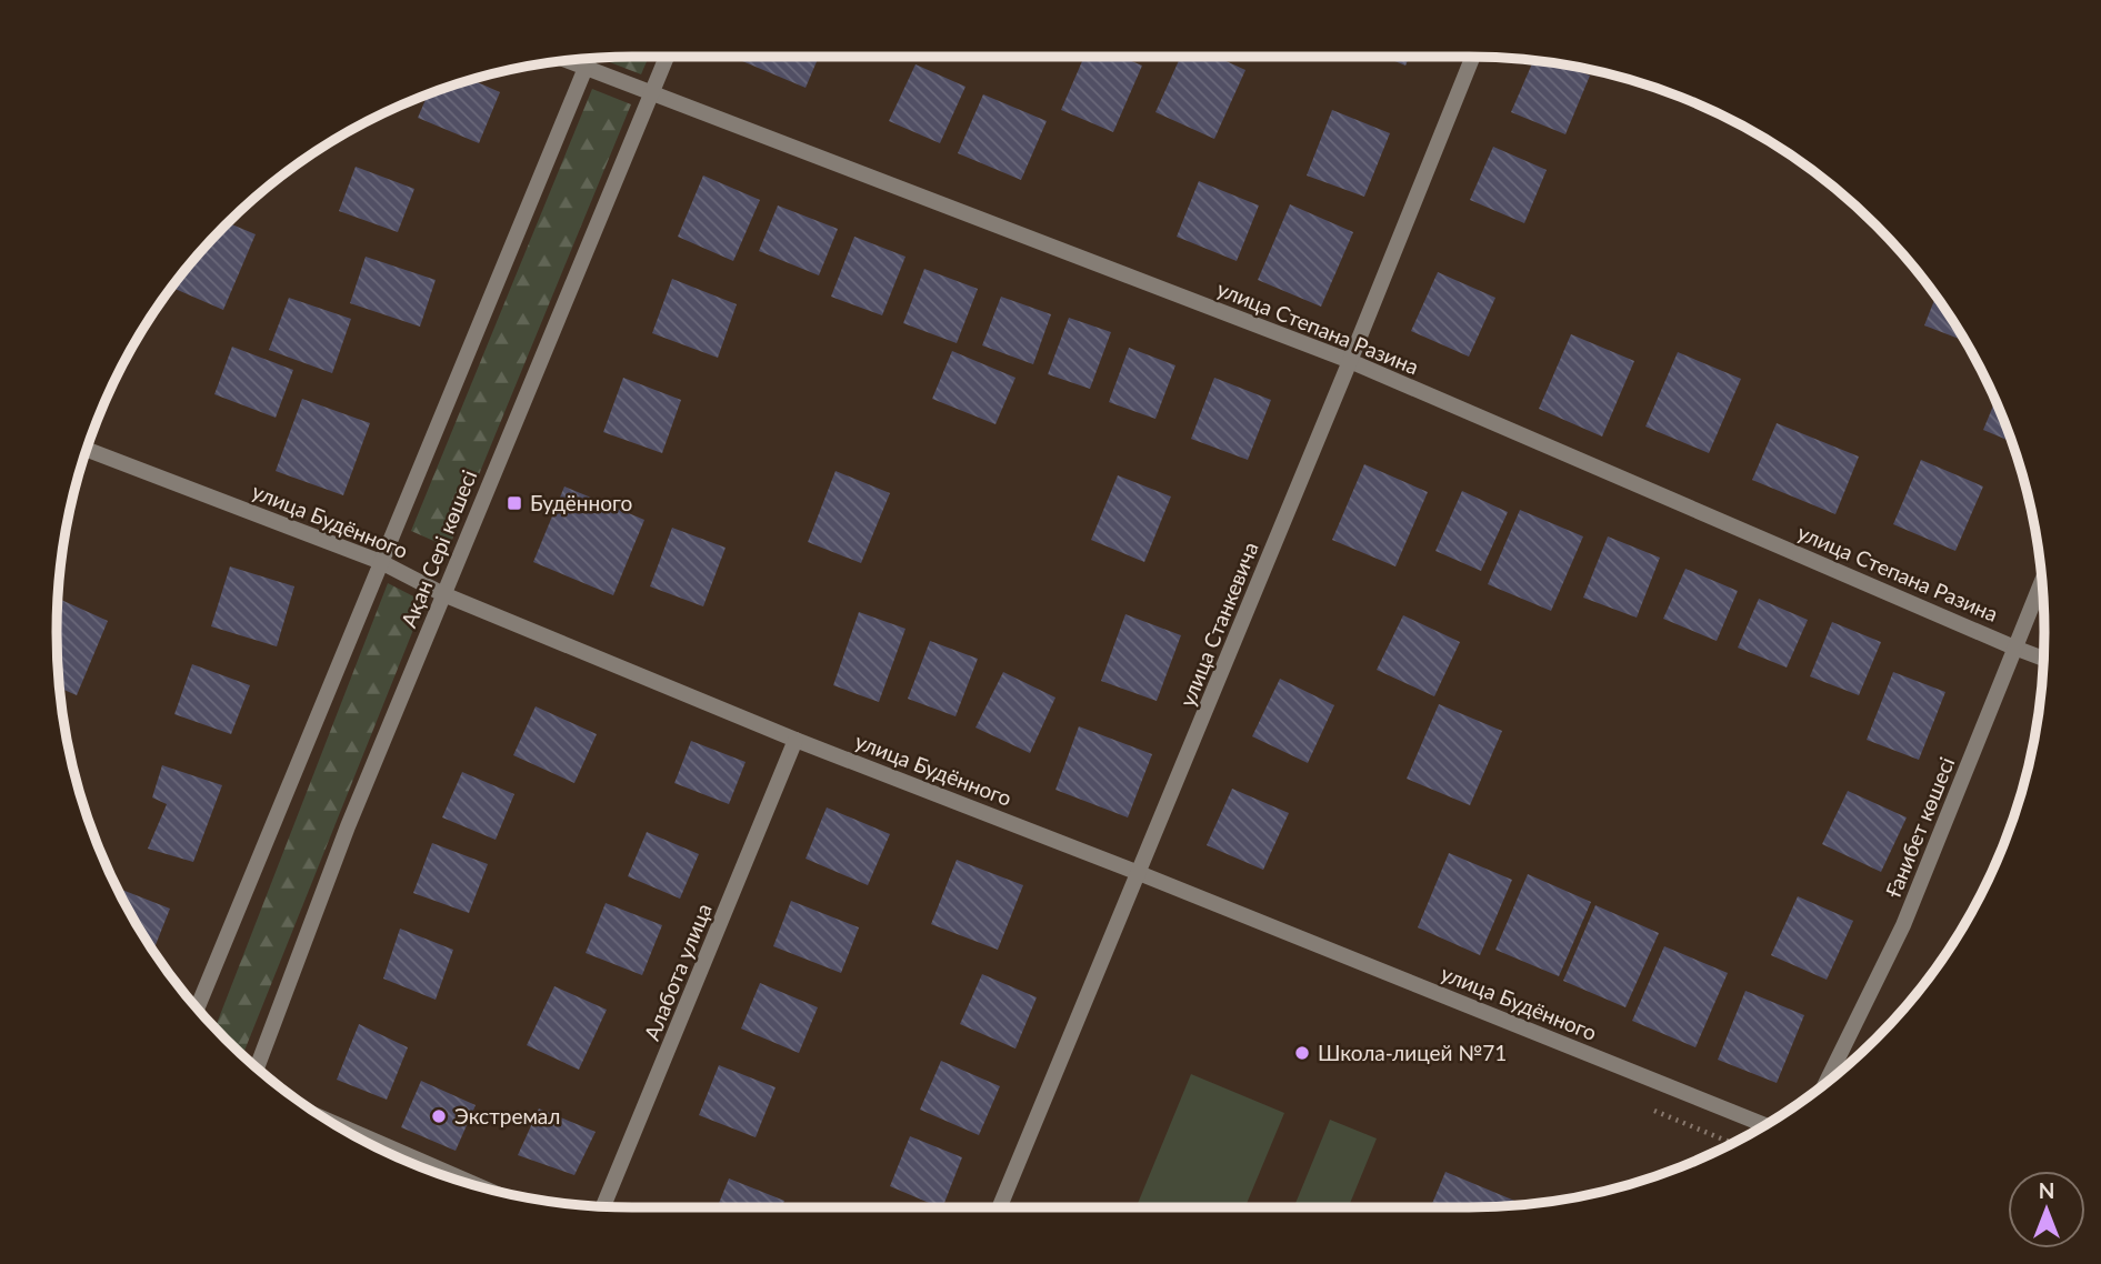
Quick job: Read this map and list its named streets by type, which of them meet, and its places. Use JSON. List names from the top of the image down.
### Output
{
  "streets": {
    "street": [
      "улица Степана Разина",
      "улица Будённого",
      "Ақан Сері көшесі",
      "улица Станкевича",
      "Ғанибет көшесі",
      "Алабота улица"
    ]
  },
  "crossings": [
    ["улица Степана Разина", "Ақан Сері көшесі"],
    ["улица Степана Разина", "улица Станкевича"],
    ["улица Степана Разина", "Ғанибет көшесі"],
    ["улица Будённого", "Ақан Сері көшесі"],
    ["улица Будённого", "улица Станкевича"],
    ["улица Будённого", "Алабота улица"]
  ],
  "places": {
    "transit": ["Будённого"],
    "other": ["Школа-лицей №71", "Экстремал"]
  },
  "north": "top"
}
